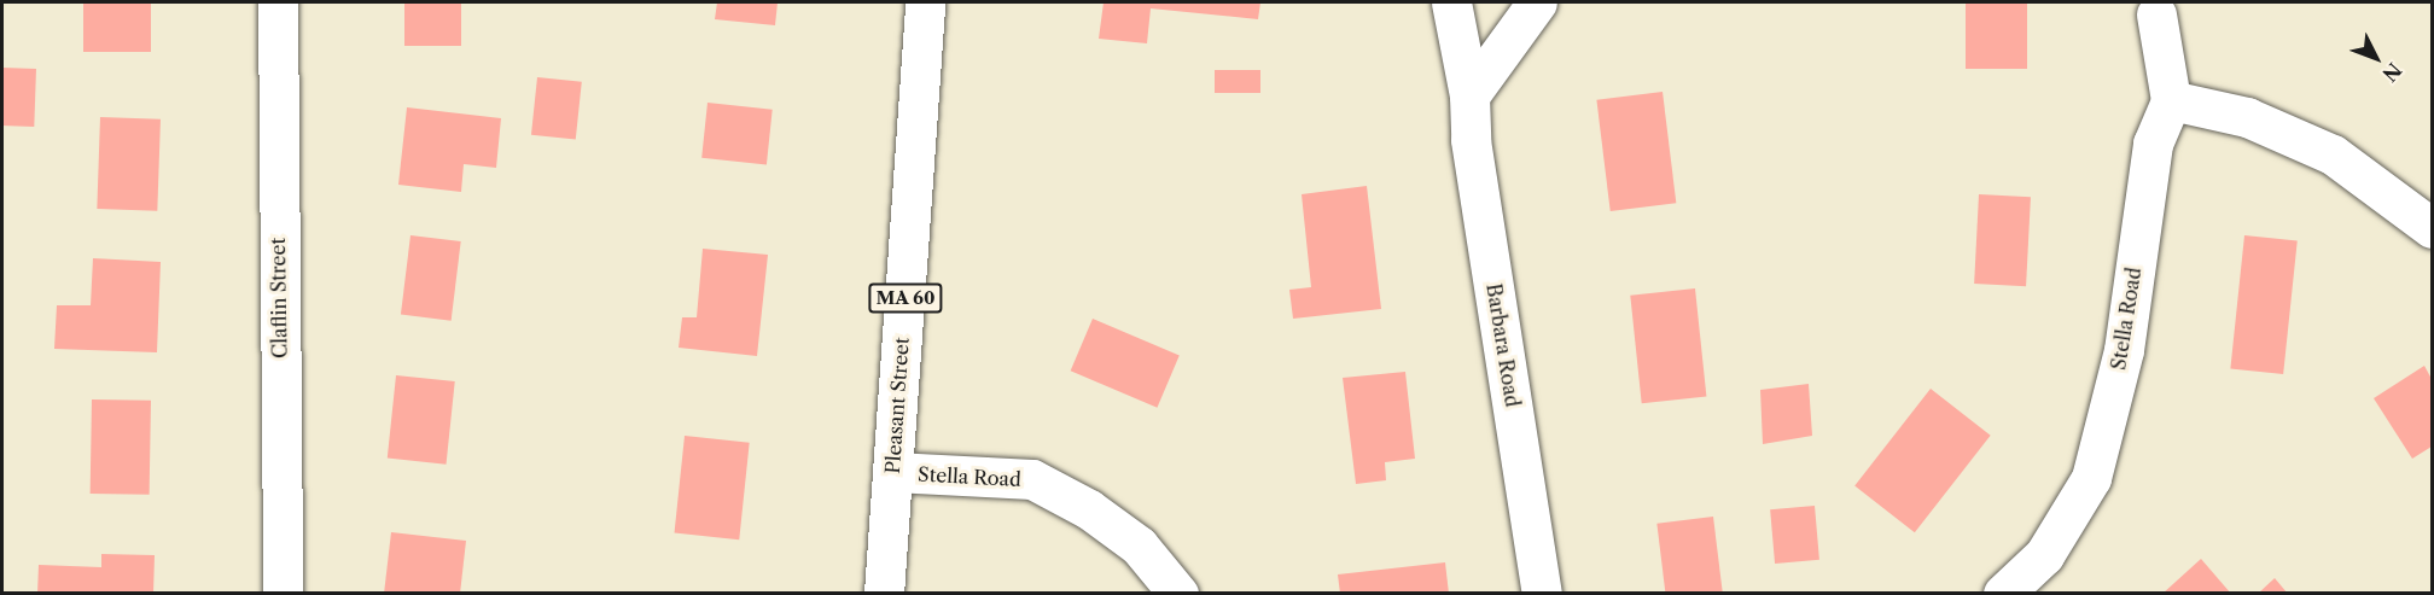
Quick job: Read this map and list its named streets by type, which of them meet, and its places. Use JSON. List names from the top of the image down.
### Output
{
  "streets": {
    "street": [
      "Claflin Street",
      "MA 60",
      "Stella Road",
      "Barbara Road",
      "Pleasant Street"
    ]
  },
  "crossings": [
    ["Stella Road", "Pleasant Street"]
  ],
  "north": "bottom right"
}
